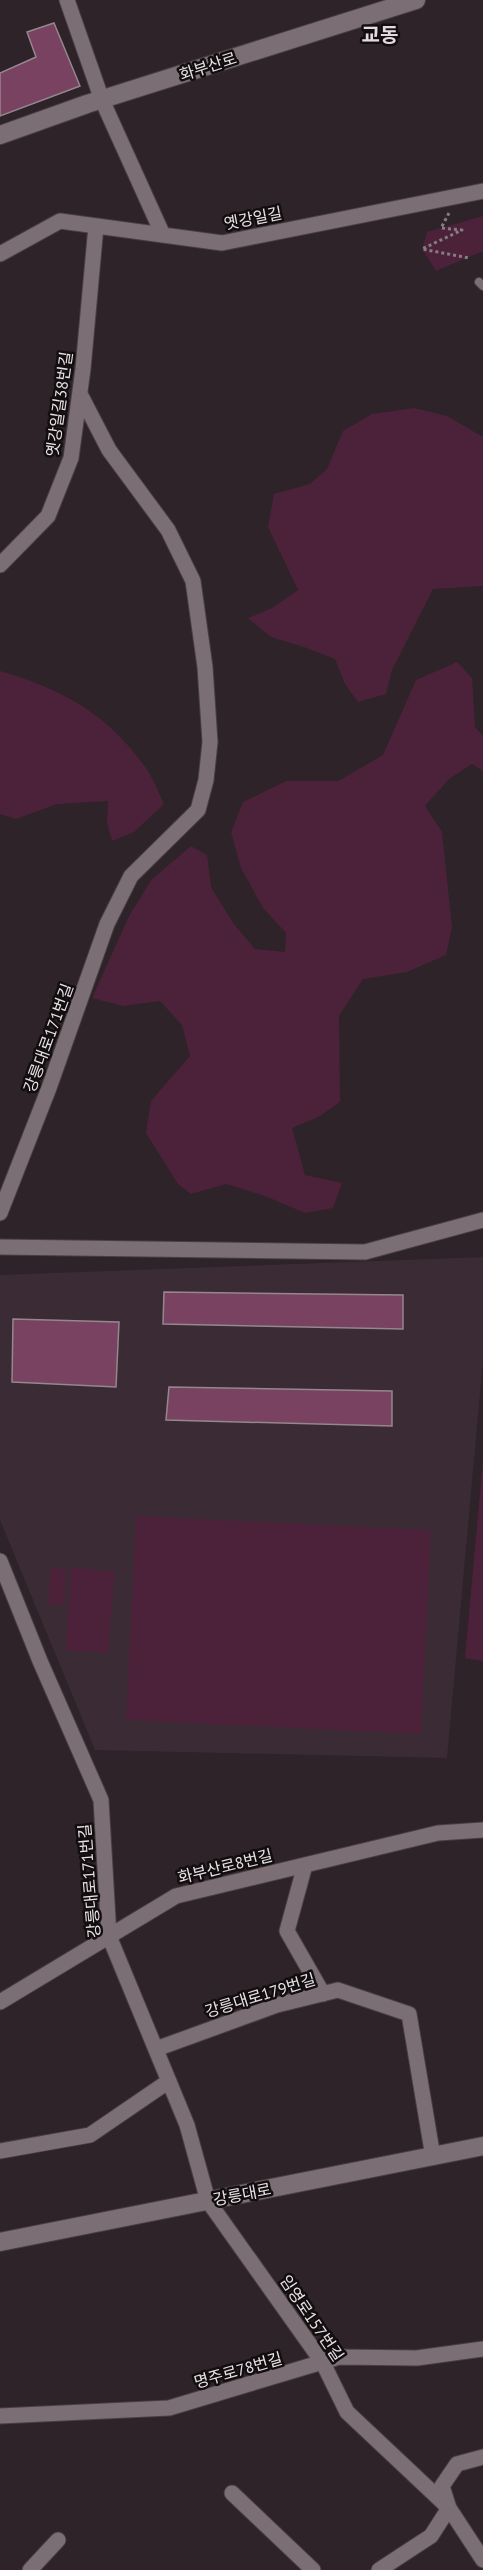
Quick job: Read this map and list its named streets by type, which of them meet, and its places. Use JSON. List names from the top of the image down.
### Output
{
  "streets": {
    "street": [
      "화부산로",
      "옛강일길",
      "옛강일길38번길",
      "강릉대로171번길",
      "화부산로8번길",
      "강릉대로179번길",
      "강릉대로",
      "임영로157번길",
      "명주로78번길"
    ]
  },
  "crossings": [
    ["옛강일길", "옛강일길38번길"],
    ["옛강일길38번길", "강릉대로171번길"],
    ["강릉대로171번길", "화부산로8번길"],
    ["강릉대로171번길", "강릉대로179번길"],
    ["강릉대로171번길", "강릉대로"],
    ["강릉대로171번길", "임영로157번길"],
    ["강릉대로179번길", "강릉대로"],
    ["강릉대로", "임영로157번길"],
    ["임영로157번길", "명주로78번길"]
  ],
  "districts": ["교동"]
}
